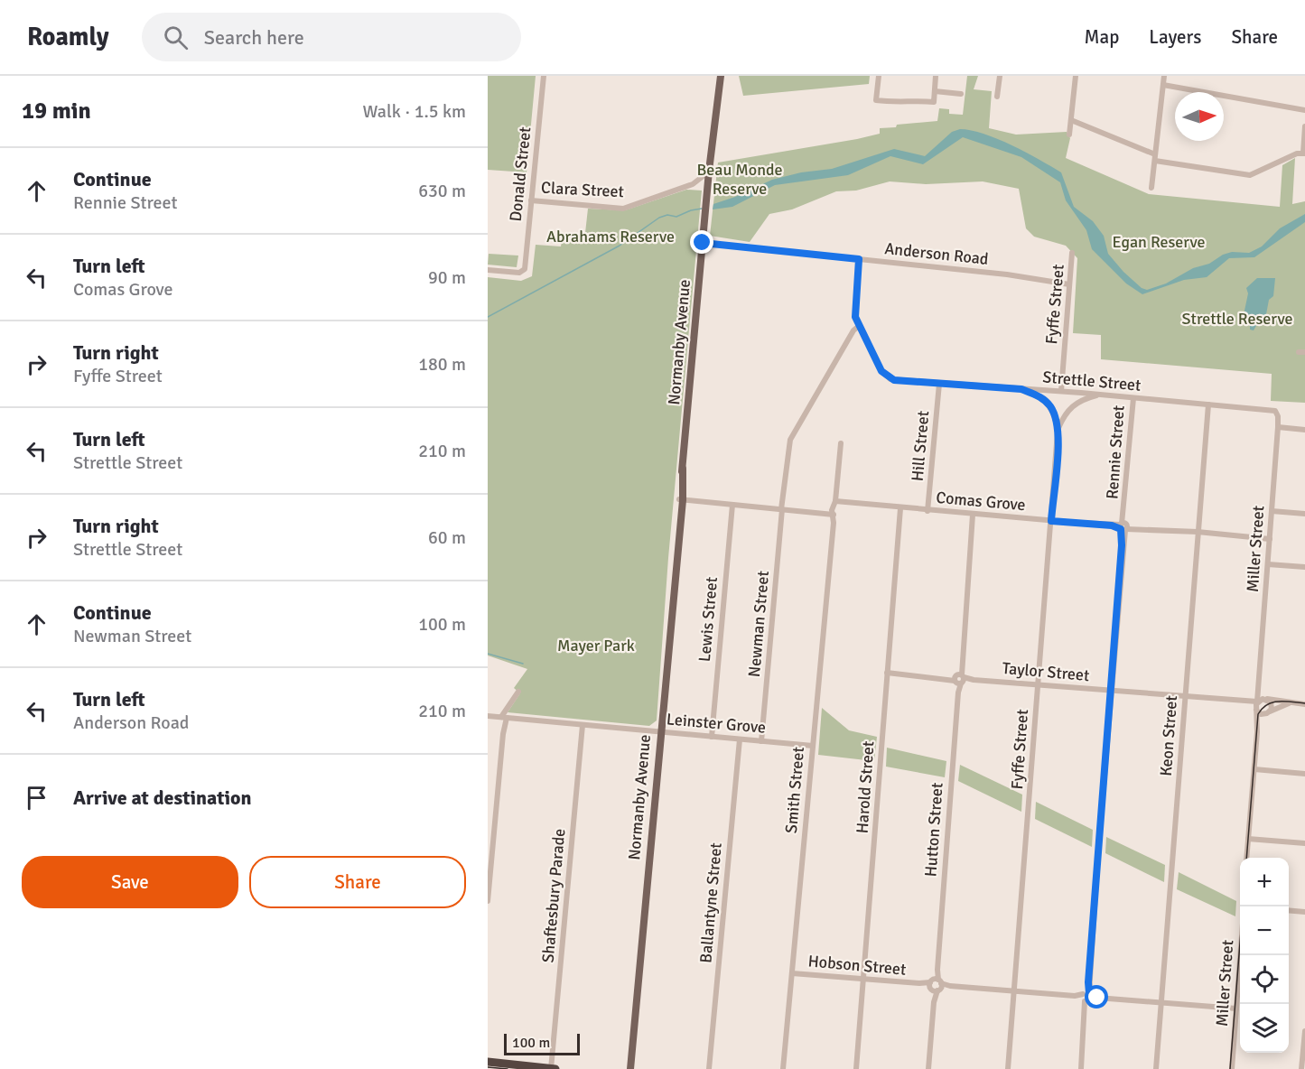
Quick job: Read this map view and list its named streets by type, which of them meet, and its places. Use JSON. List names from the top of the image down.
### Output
{
  "streets": {
    "main road": ["Normanby Avenue"],
    "street": [
      "Donald Street",
      "Clara Street",
      "Anderson Road",
      "Fyffe Street",
      "Strettle Street",
      "Hill Street",
      "Rennie Street",
      "Comas Grove",
      "Miller Street",
      "Lewis Street",
      "Newman Street",
      "Taylor Street",
      "Leinster Grove",
      "Keon Street",
      "Harold Street",
      "Smith Street",
      "Hutton Street",
      "Shaftesbury Parade",
      "Ballantyne Street",
      "Hobson Street"
    ]
  },
  "crossings": [
    ["Donald Street", "Clara Street"],
    ["Clara Street", "Normanby Avenue"],
    ["Anderson Road", "Fyffe Street"],
    ["Anderson Road", "Normanby Avenue"],
    ["Fyffe Street", "Strettle Street"],
    ["Fyffe Street", "Comas Grove"],
    ["Fyffe Street", "Taylor Street"],
    ["Fyffe Street", "Hobson Street"],
    ["Normanby Avenue", "Leinster Grove"],
    ["Strettle Street", "Hill Street"],
    ["Strettle Street", "Rennie Street"],
    ["Strettle Street", "Miller Street"],
    ["Strettle Street", "Keon Street"],
    ["Hill Street", "Comas Grove"],
    ["Rennie Street", "Comas Grove"],
    ["Rennie Street", "Taylor Street"],
    ["Rennie Street", "Hobson Street"],
    ["Comas Grove", "Miller Street"],
    ["Comas Grove", "Keon Street"],
    ["Comas Grove", "Harold Street"],
    ["Comas Grove", "Smith Street"],
    ["Comas Grove", "Hutton Street"],
    ["Miller Street", "Taylor Street"],
    ["Miller Street", "Hobson Street"],
    ["Lewis Street", "Leinster Grove"],
    ["Newman Street", "Leinster Grove"],
    ["Taylor Street", "Keon Street"],
    ["Taylor Street", "Harold Street"],
    ["Taylor Street", "Hutton Street"],
    ["Leinster Grove", "Smith Street"],
    ["Leinster Grove", "Shaftesbury Parade"],
    ["Leinster Grove", "Ballantyne Street"],
    ["Keon Street", "Hobson Street"],
    ["Harold Street", "Hobson Street"],
    ["Smith Street", "Hobson Street"],
    ["Hutton Street", "Hobson Street"]
  ],
  "parks": [
    "Beau Monde Reserve",
    "Abrahams Reserve",
    "Egan Reserve",
    "Strettle Reserve",
    "Mayer Park"
  ],
  "scale_bar": "100 m",
  "north": "right",
  "page": {
    "header": "Roamly",
    "search": "Search here",
    "nav": ["Map", "Layers", "Share"],
    "heading": ["19 min", "Walk · 1.5 km"],
    "list": [
      ["Continue", "Rennie Street", "630 m"],
      ["Turn left", "Comas Grove", "90 m"],
      ["Turn right", "Fyffe Street", "180 m"],
      ["Turn left", "Strettle Street", "210 m"],
      ["Turn right", "Strettle Street", "60 m"],
      ["Continue", "Newman Street", "100 m"],
      ["Turn left", "Anderson Road", "210 m"],
      "Arrive at destination"
    ],
    "buttons": ["Save", "Share"],
    "map_buttons": ["+", "−"],
    "scale": "100 m"
  }
}
